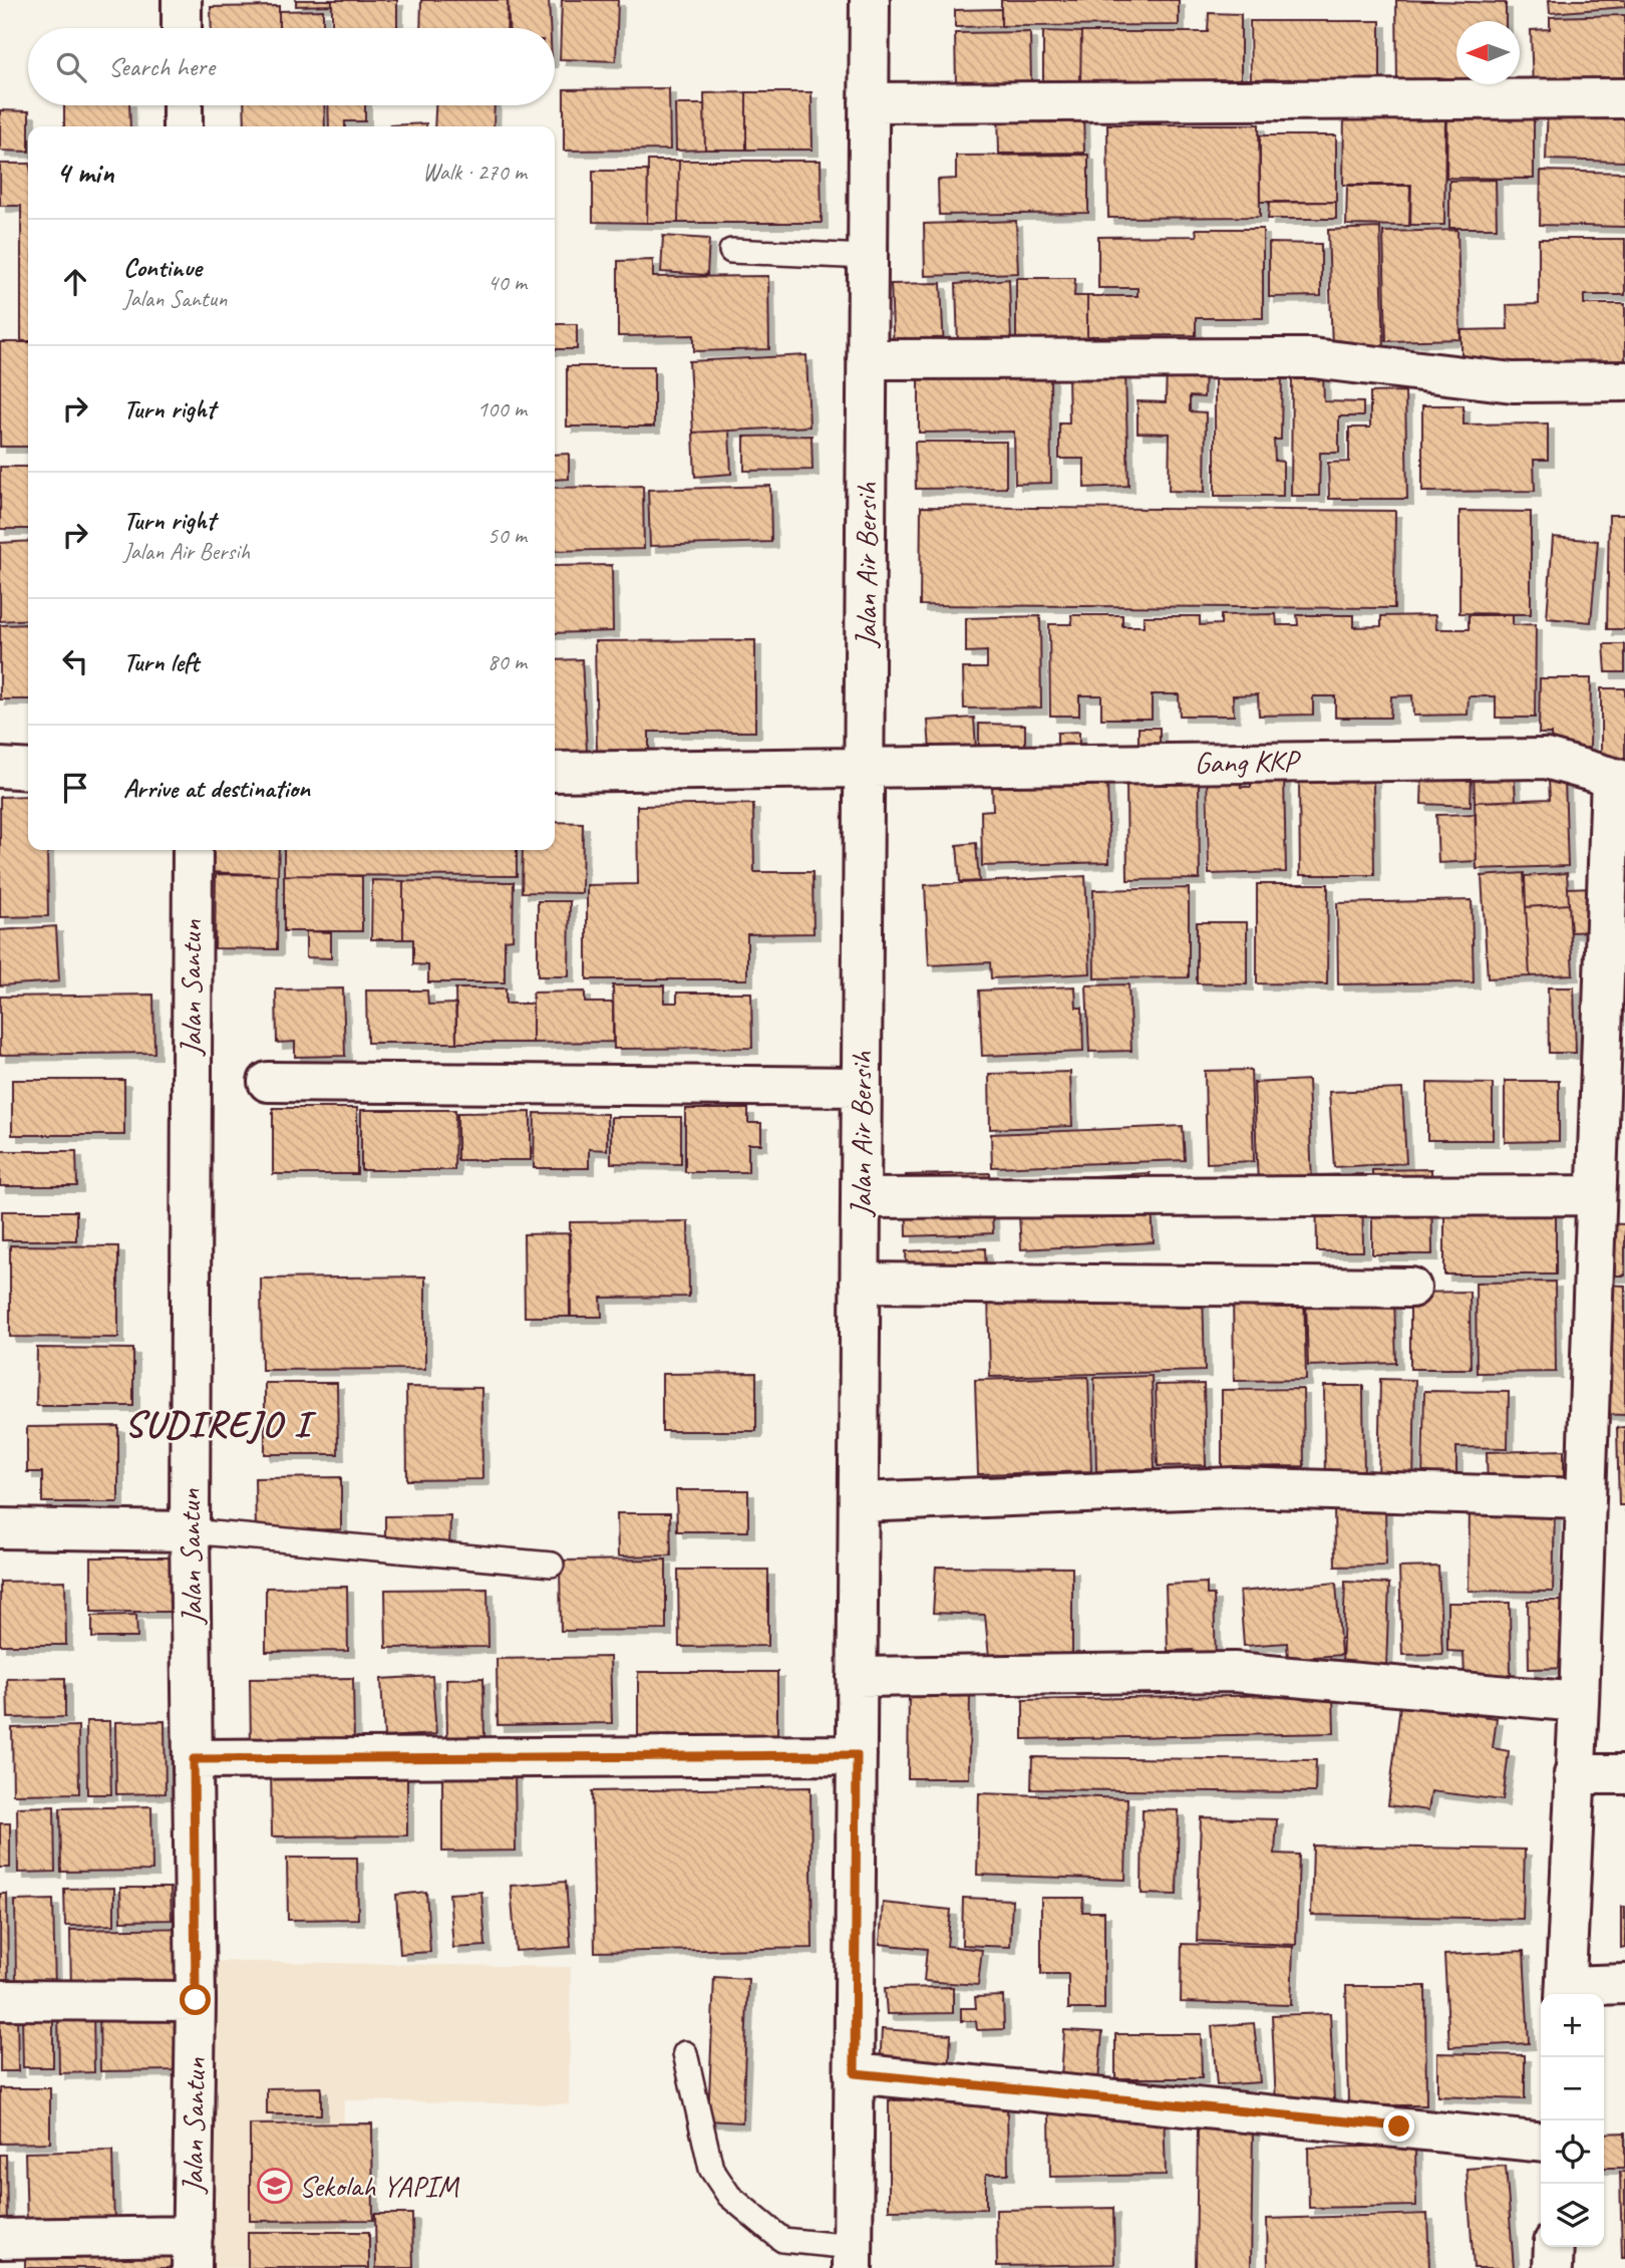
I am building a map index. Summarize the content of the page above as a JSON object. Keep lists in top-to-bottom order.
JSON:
{
  "streets": {
    "street": ["Jalan Air Bersih", "Gang KKP", "Jalan Santun"]
  },
  "crossings": [
    ["Jalan Air Bersih", "Gang KKP"]
  ],
  "districts": ["SUDIREJO I"],
  "places": {
    "school or university": ["Sekolah YAPIM"]
  },
  "north": "left",
  "page": {
    "search": "Search here",
    "heading": ["4 min", "Walk · 270 m"],
    "list": [
      ["Continue", "Jalan Santun", "40 m"],
      ["Turn right", "100 m"],
      ["Turn right", "Jalan Air Bersih", "50 m"],
      ["Turn left", "80 m"],
      "Arrive at destination"
    ],
    "map_buttons": ["+", "−"]
  }
}
